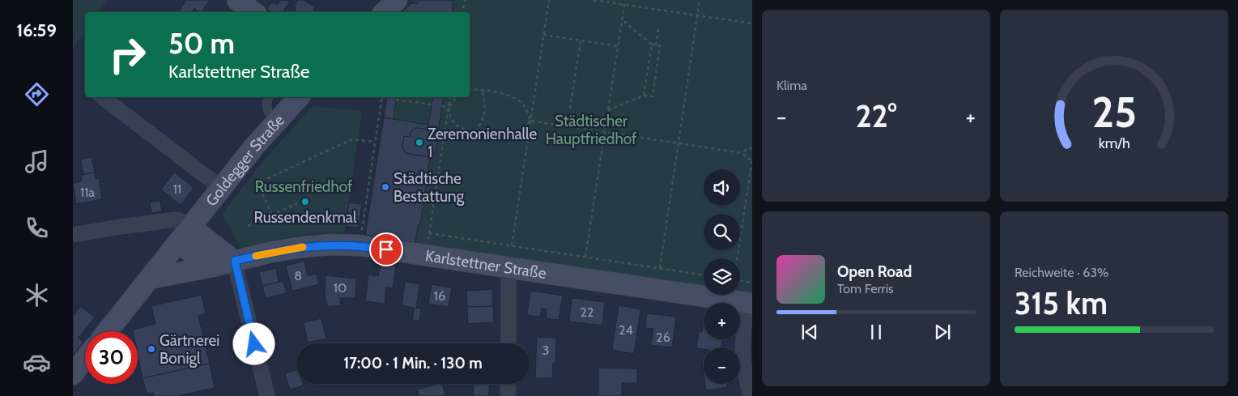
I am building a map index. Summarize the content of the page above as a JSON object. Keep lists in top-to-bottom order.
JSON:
{
  "streets": {
    "main road": ["Goldegger Straße", "Karlstettner Straße"]
  },
  "crossings": [
    ["Goldegger Straße", "Karlstettner Straße"]
  ],
  "parks": ["Städtischer Hauptfriedhof", "Russenfriedhof"],
  "places": [
    "Zeremonienhalle 1",
    "Städtische Bestattung",
    "Russendenkmal",
    "Gärtnerei Bonigl"
  ],
  "house_numbers": [
    "11",
    "11a",
    "8",
    "10",
    "16",
    "22",
    "24",
    "26",
    "3"
  ],
  "page": {
    "tabs": "16:59",
    "tile": [
      "Klima",
      ["Reichweite · 63%", "315 km"]
    ],
    "turn": ["50 m", "Karlstettner Straße"],
    "heat": ["−", "22°", "+"],
    "map_buttons": ["+", "−"],
    "song": ["Open Road", "Tom Ferris"],
    "limit": "30",
    "trip": "17:00 · 1 Min. · 130 m",
    "gauge": ["25", "km/h"]
  }
}
